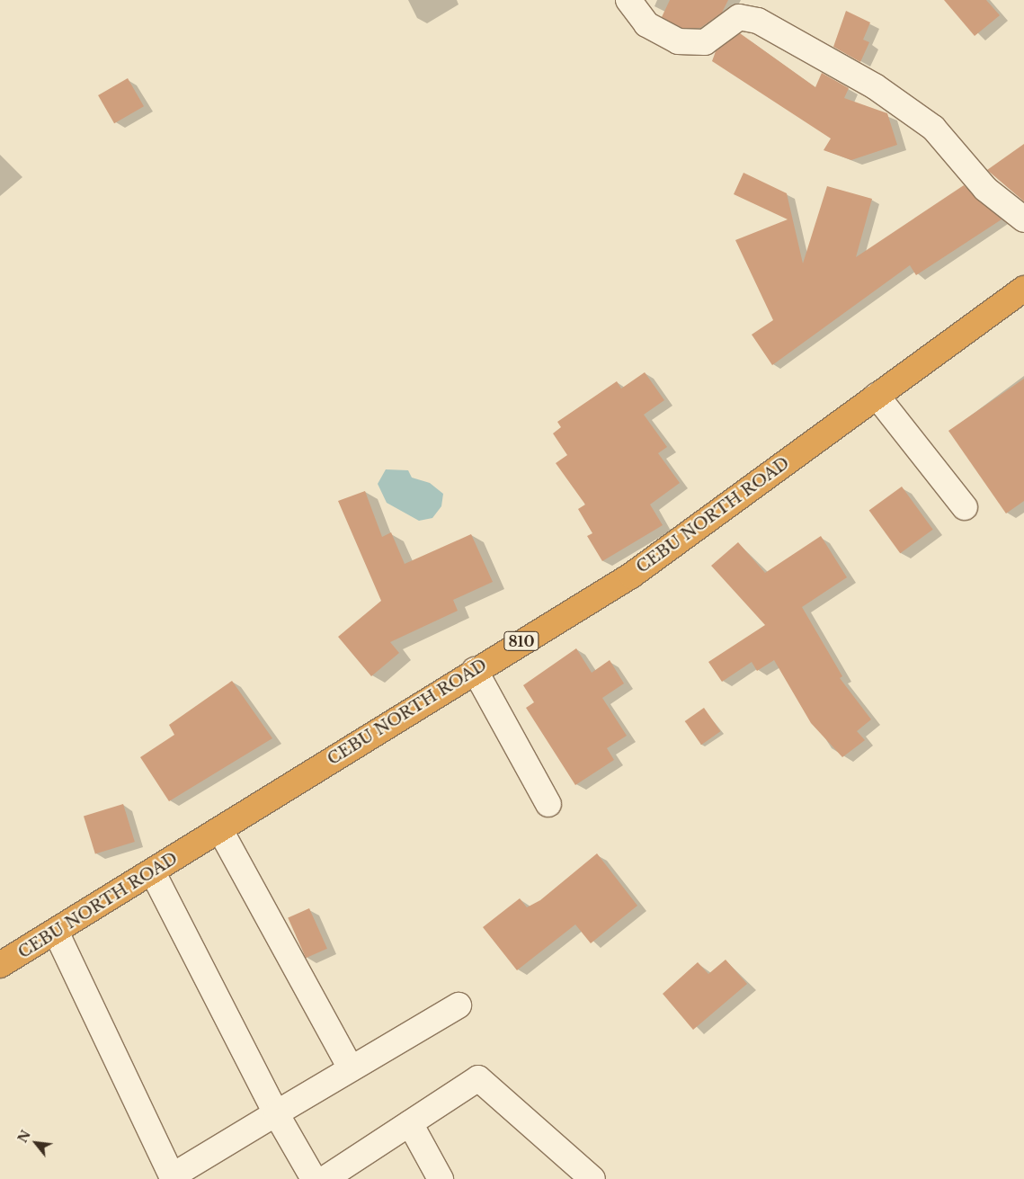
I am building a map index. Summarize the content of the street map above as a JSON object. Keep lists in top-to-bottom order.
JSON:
{
  "streets": {
    "highway": ["CEBU NORTH ROAD", "810"]
  },
  "north": "top left"
}
